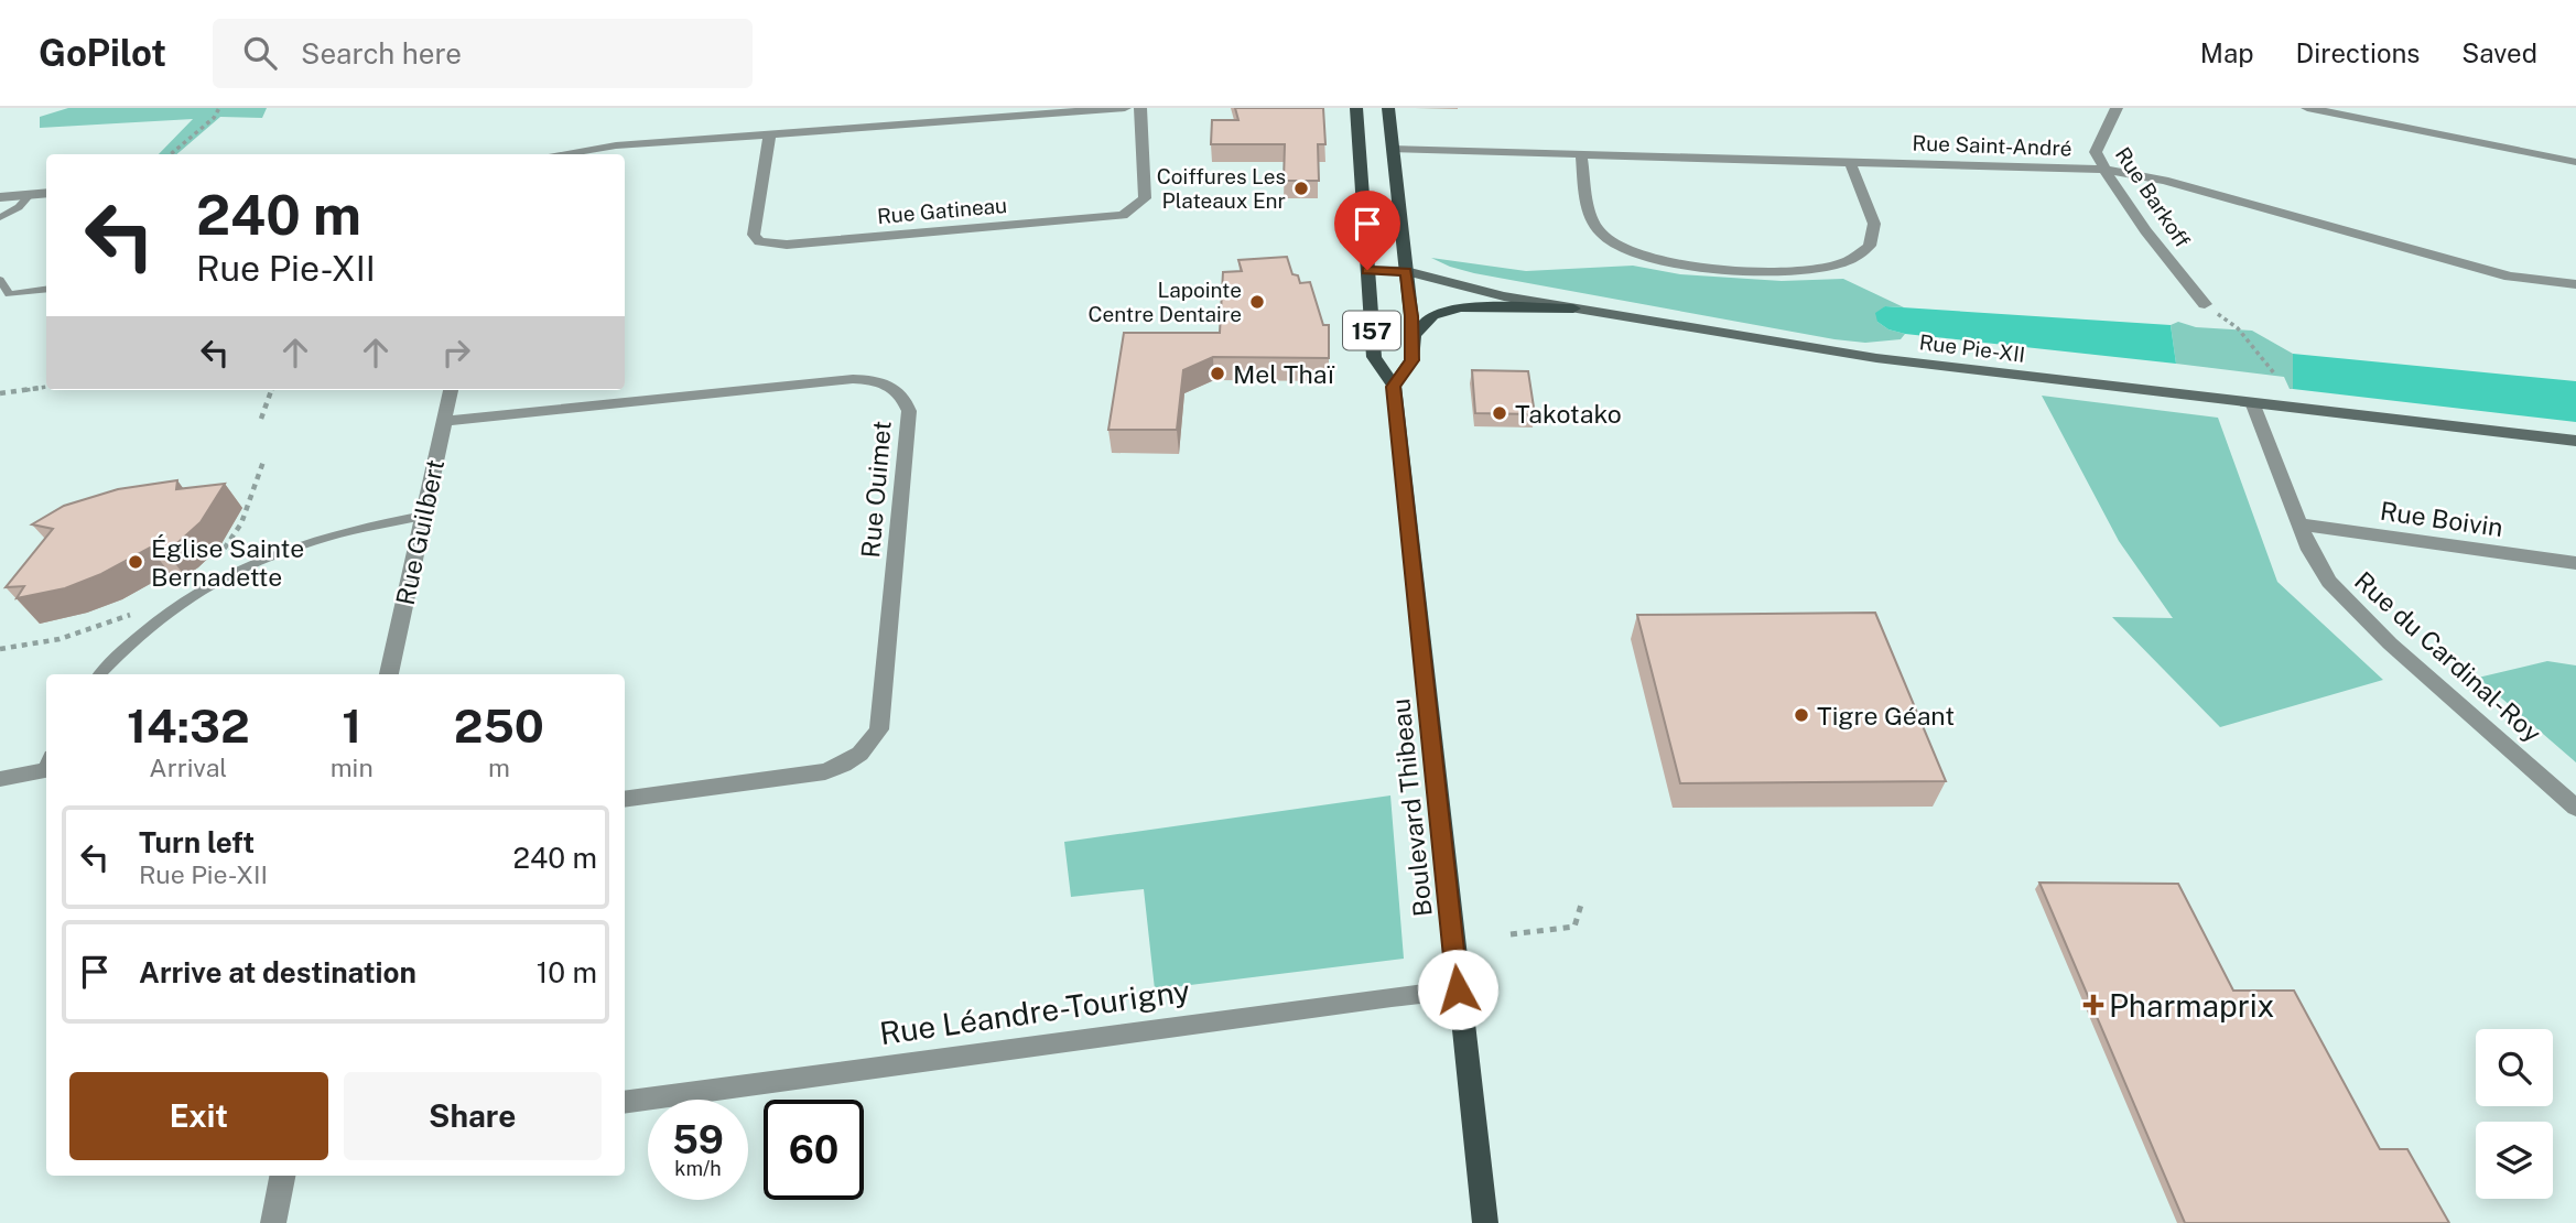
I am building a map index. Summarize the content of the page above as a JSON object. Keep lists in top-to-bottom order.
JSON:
{
  "streets": {
    "main road": ["157", "Boulevard Thibeau"],
    "street": [
      "Rue Saint-André",
      "Rue Barkoff",
      "Rue Gatineau",
      "Rue Pie-XII",
      "Rue Ouimet",
      "Rue Boivin",
      "Rue Guilbert",
      "Rue du Cardinal-Roy",
      "Rue Léandre-Tourigny"
    ]
  },
  "crossings": [
    ["Rue Saint-André", "Rue Barkoff"],
    ["Rue Saint-André", "157"],
    ["157", "Rue Pie-XII"],
    ["157", "Boulevard Thibeau"],
    ["Rue Pie-XII", "Rue du Cardinal-Roy"],
    ["Rue Pie-XII", "Boulevard Thibeau"],
    ["Rue Ouimet", "Rue Guilbert"],
    ["Rue Boivin", "Rue du Cardinal-Roy"],
    ["Boulevard Thibeau", "Rue Léandre-Tourigny"]
  ],
  "places": {
    "other": [
      "Coiffures Les Plateaux Enr",
      "Lapointe Centre Dentaire",
      "Mel Thaï",
      "Takotako",
      "Église Sainte Bernadette",
      "Tigre Géant"
    ],
    "health": ["Pharmaprix"]
  },
  "page": {
    "header": "GoPilot",
    "search": "Search here",
    "nav": ["Map", "Directions", "Saved"],
    "turn": ["240 m", "Rue Pie-XII"],
    "eta": [
      "14:32",
      "Arrival",
      "1",
      "min",
      "250",
      "m"
    ],
    "list": [
      {
        "name": "Turn left",
        "note": "Rue Pie-XII",
        "value": "240 m"
      },
      {
        "name": "Arrive at destination",
        "value": "10 m"
      }
    ],
    "buttons": ["Exit", "Share"],
    "speed": "59 km/h",
    "limit": "60"
  }
}
